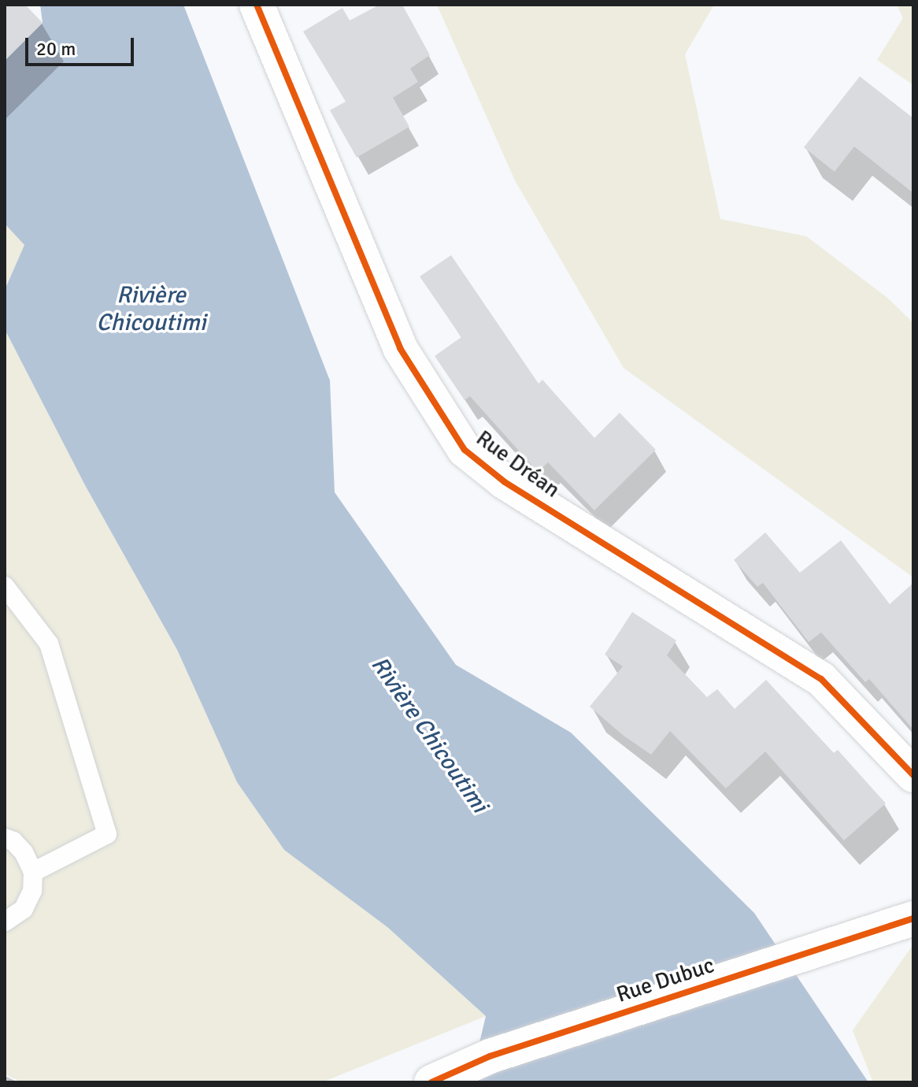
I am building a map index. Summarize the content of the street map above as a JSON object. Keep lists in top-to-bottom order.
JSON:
{
  "streets": {
    "street": ["Rue Dréan", "Rue Dubuc"]
  },
  "water": ["Rivière Chicoutimi"],
  "scale_bar": "20 m"
}
